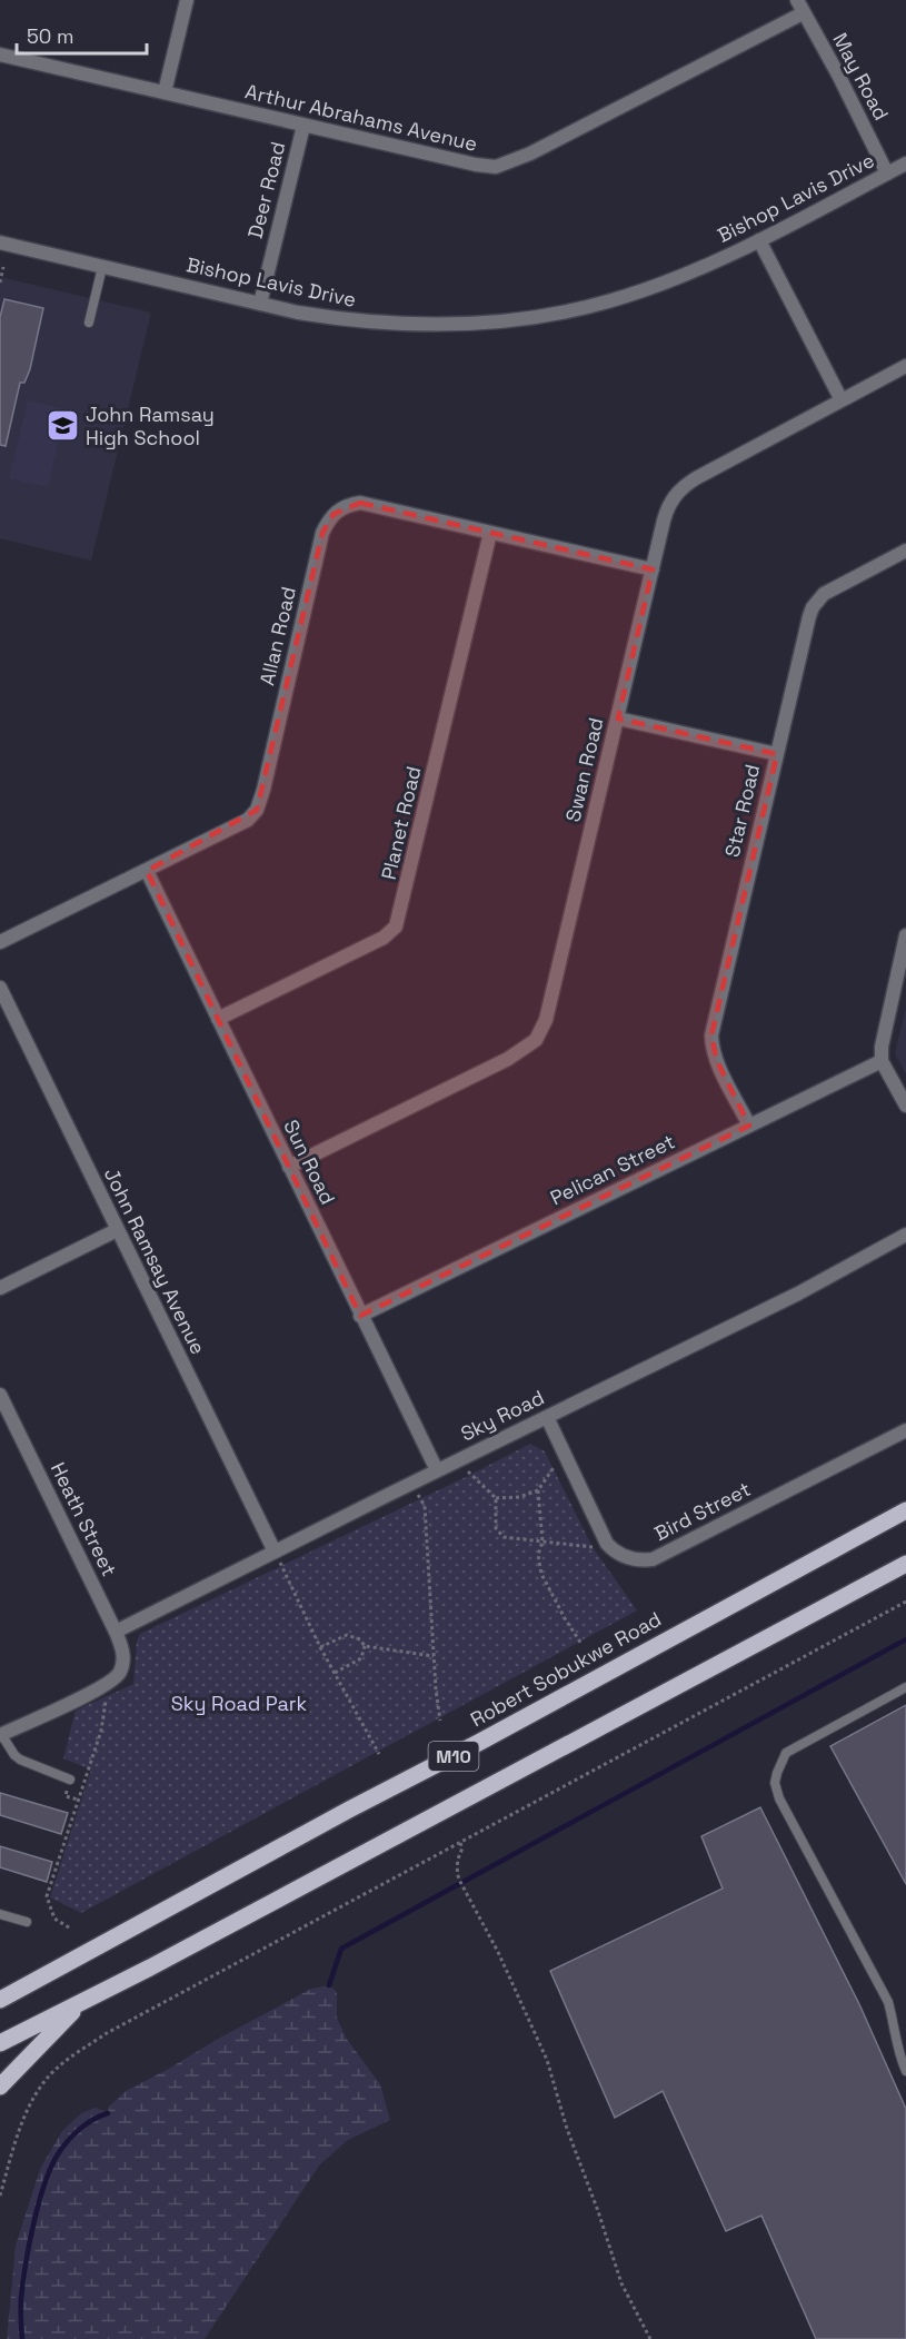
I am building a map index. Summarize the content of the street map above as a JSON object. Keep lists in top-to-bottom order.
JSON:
{
  "streets": {
    "main road": ["Robert Sobukwe Road", "M10"],
    "street": [
      "May Road",
      "Arthur Abrahams Avenue",
      "Deer Road",
      "Bishop Lavis Drive",
      "Allan Road",
      "Swan Road",
      "Star Road",
      "Planet Road",
      "Sun Road",
      "Pelican Street",
      "John Ramsay Avenue",
      "Sky Road",
      "Bird Street",
      "Heath Street"
    ]
  },
  "crossings": [
    ["May Road", "Arthur Abrahams Avenue"],
    ["May Road", "Bishop Lavis Drive"],
    ["Arthur Abrahams Avenue", "Deer Road"],
    ["Deer Road", "Bishop Lavis Drive"],
    ["Allan Road", "Swan Road"],
    ["Allan Road", "Planet Road"],
    ["Allan Road", "Sun Road"],
    ["Swan Road", "Sun Road"],
    ["Star Road", "Pelican Street"],
    ["Planet Road", "Sun Road"],
    ["Sun Road", "Pelican Street"],
    ["Sun Road", "Sky Road"],
    ["John Ramsay Avenue", "Sky Road"],
    ["Sky Road", "Heath Street"]
  ],
  "parks": ["Sky Road Park"],
  "places": {
    "school or university": ["John Ramsay High School"]
  },
  "scale_bar": "50 m"
}
